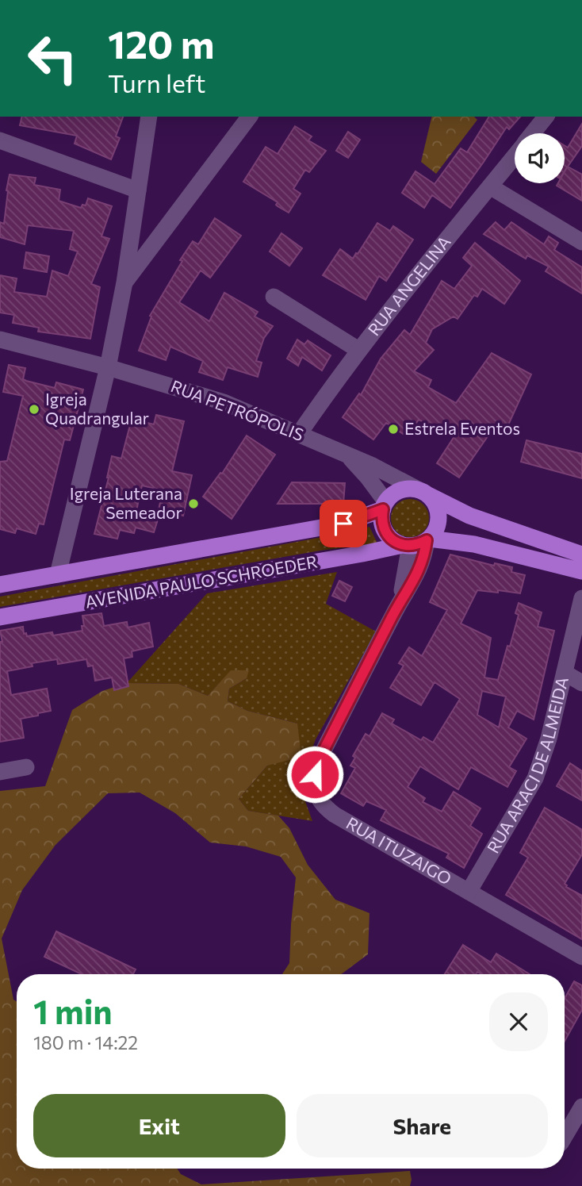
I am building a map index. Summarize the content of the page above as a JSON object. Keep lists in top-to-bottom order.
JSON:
{
  "streets": {
    "main road": ["RUA PETRÓPOLIS", "AVENIDA PAULO SCHROEDER"],
    "street": ["RUA ANGELINA", "RUA ARACI DE ALMEIDA", "RUA ITUZAIGO"]
  },
  "crossings": [
    ["RUA ANGELINA", "RUA PETRÓPOLIS"],
    ["RUA PETRÓPOLIS", "AVENIDA PAULO SCHROEDER"],
    ["RUA PETRÓPOLIS", "RUA ITUZAIGO"],
    ["AVENIDA PAULO SCHROEDER", "RUA ITUZAIGO"],
    ["RUA ARACI DE ALMEIDA", "RUA ITUZAIGO"]
  ],
  "places": ["Igreja Quadrangular", "Estrela Eventos", "Igreja Luterana Semeador"],
  "page": {
    "turn": ["120 m", "Turn left"],
    "heading": ["1 min", "180 m · 14:22"],
    "buttons": ["Exit", "Share"]
  }
}
